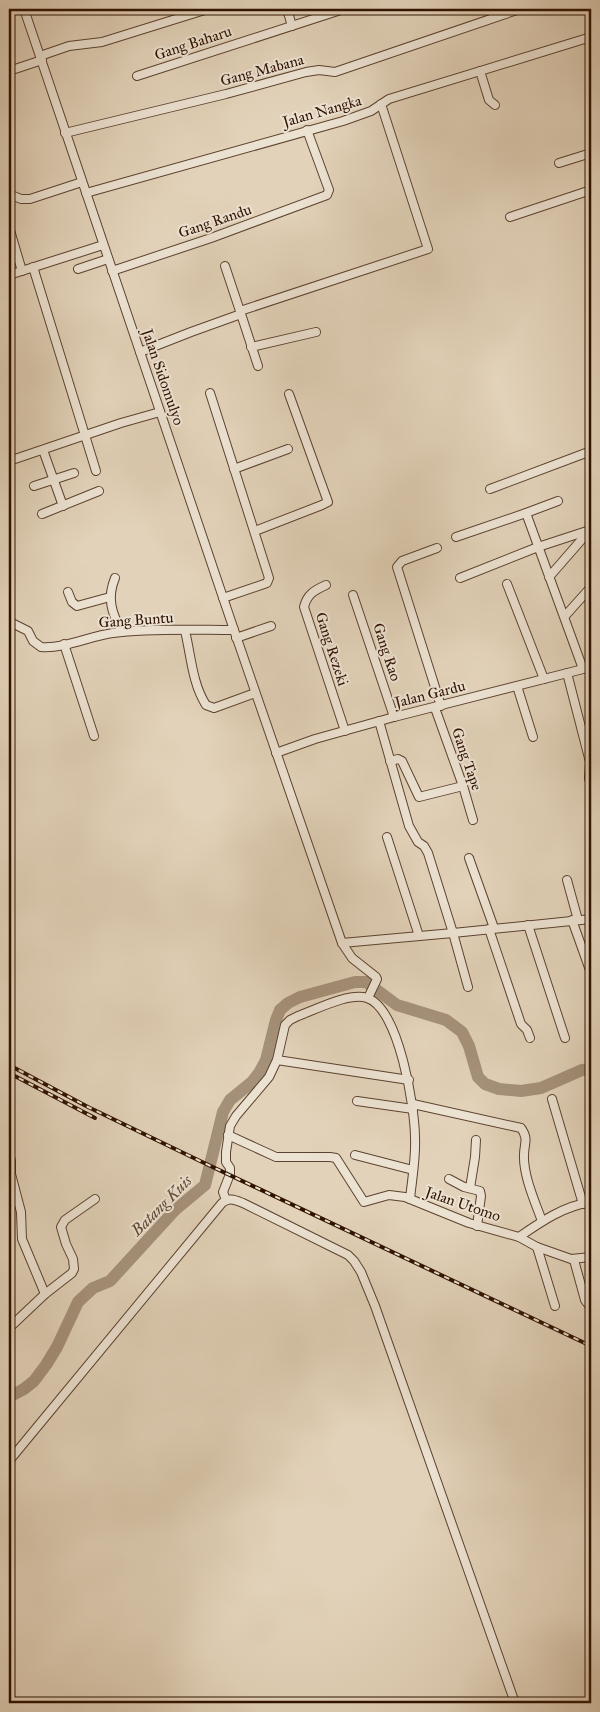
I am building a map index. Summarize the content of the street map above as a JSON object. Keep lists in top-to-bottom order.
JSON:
{
  "streets": {
    "street": [
      "Gang Baharu",
      "Gang Mabana",
      "Jalan Nangka",
      "Gang Randu",
      "Jalan Sidomulyo",
      "Gang Buntu",
      "Gang Rezeki",
      "Gang Rao",
      "Jalan Gardu",
      "Gang Tape",
      "Jalan Utomo"
    ]
  },
  "crossings": [
    ["Gang Mabana", "Jalan Sidomulyo"],
    ["Jalan Nangka", "Gang Randu"],
    ["Jalan Nangka", "Jalan Sidomulyo"],
    ["Gang Randu", "Jalan Sidomulyo"],
    ["Jalan Sidomulyo", "Gang Buntu"],
    ["Jalan Sidomulyo", "Jalan Gardu"],
    ["Gang Rezeki", "Jalan Gardu"],
    ["Gang Rao", "Jalan Gardu"],
    ["Jalan Gardu", "Gang Tape"]
  ],
  "water": ["Batang Kuis"]
}
